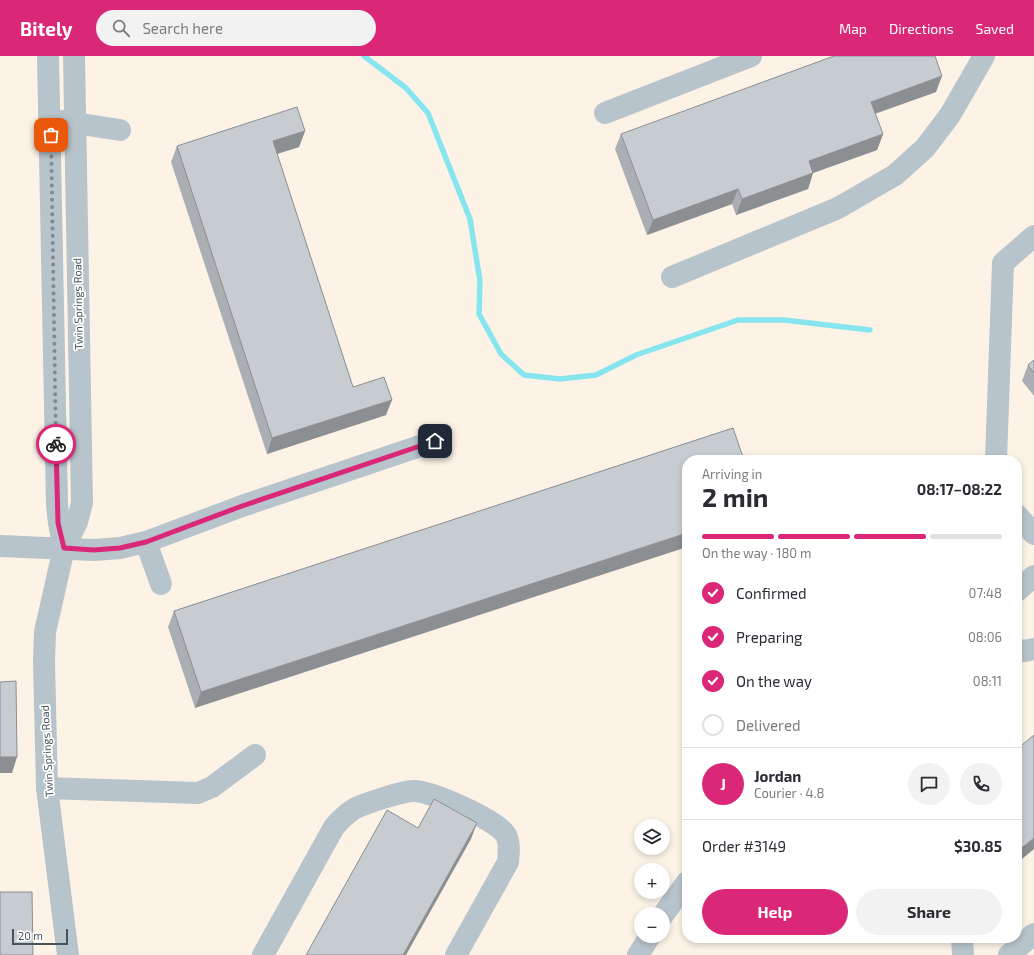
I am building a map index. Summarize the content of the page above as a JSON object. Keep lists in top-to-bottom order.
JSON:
{
  "streets": {
    "street": ["Twin Springs Road"]
  },
  "scale_bar": "20 m",
  "page": {
    "header": "Bitely",
    "search": "Search here",
    "nav": ["Map", "Directions", "Saved"],
    "heading": ["2 min", "Arriving in", "08:17–08:22"],
    "panel": [
      "Jordan",
      "Courier · 4.8",
      "Order #3149",
      "$30.85"
    ],
    "bar": "On the way · 180 m",
    "list": [
      ["Confirmed", "07:48"],
      ["Preparing", "08:06"],
      ["On the way", "08:11"],
      "Delivered"
    ],
    "round": "J",
    "map_buttons": ["+", "−"],
    "buttons": ["Help", "Share"],
    "scale": "20 m"
  }
}
